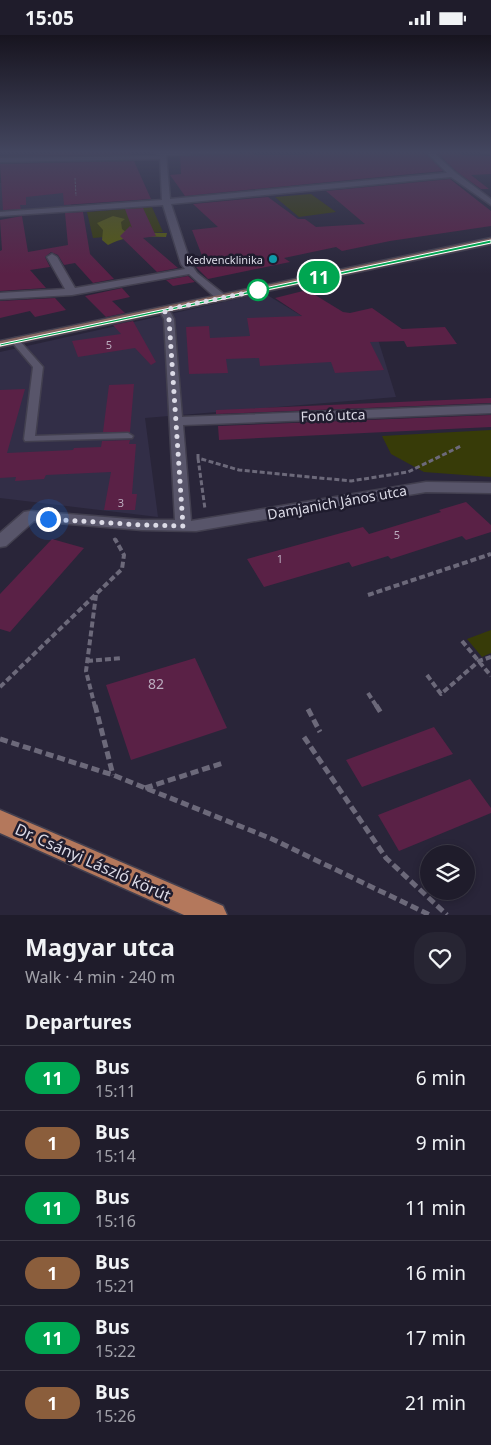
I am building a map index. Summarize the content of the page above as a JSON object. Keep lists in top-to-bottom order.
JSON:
{
  "streets": {
    "main road": ["Dr. Csányi László körút"],
    "street": ["Fonó utca", "Damjanich János utca"]
  },
  "places": ["Kedvencklinika"],
  "lines": ["bus line 11"],
  "house_numbers": [
    "5",
    "3",
    "5",
    "1",
    "82"
  ],
  "page": {
    "status": "15:05",
    "on_map": "11",
    "heading": [
      ["Magyar utca", "Walk · 4 min · 240 m"],
      "Departures"
    ],
    "list": [
      {
        "mark": "11",
        "name": "Bus",
        "note": "15:11",
        "value": "6 min"
      },
      {
        "mark": "1",
        "name": "Bus",
        "note": "15:14",
        "value": "9 min"
      },
      {
        "mark": "11",
        "name": "Bus",
        "note": "15:16",
        "value": "11 min"
      },
      {
        "mark": "1",
        "name": "Bus",
        "note": "15:21",
        "value": "16 min"
      },
      {
        "mark": "11",
        "name": "Bus",
        "note": "15:22",
        "value": "17 min"
      },
      {
        "mark": "1",
        "name": "Bus",
        "note": "15:26",
        "value": "21 min"
      }
    ]
  }
}
